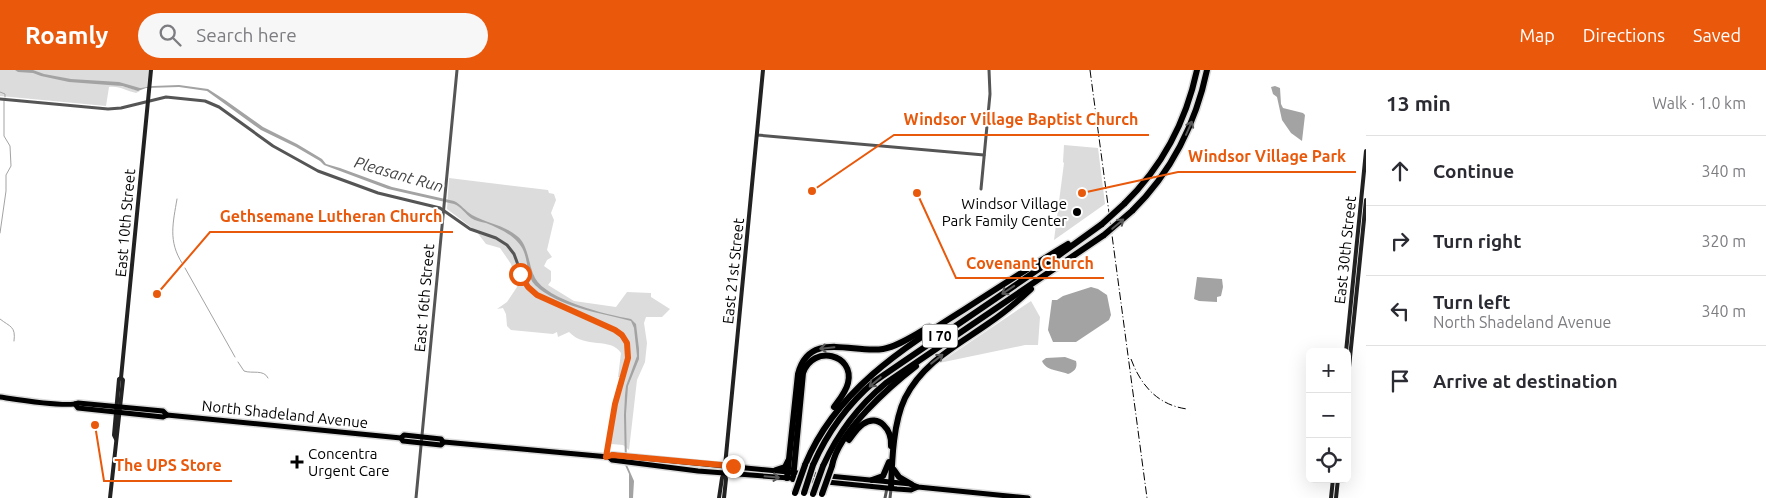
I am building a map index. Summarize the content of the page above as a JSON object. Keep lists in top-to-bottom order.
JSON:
{
  "streets": {
    "highway": ["I 70"],
    "main road": [
      "East 10th Street",
      "East 30th Street",
      "East 21st Street",
      "North Shadeland Avenue"
    ],
    "street": ["East 16th Street"]
  },
  "crossings": [
    ["East 10th Street", "North Shadeland Avenue"],
    ["East 21st Street", "North Shadeland Avenue"],
    ["East 16th Street", "North Shadeland Avenue"]
  ],
  "water": ["Pleasant Run"],
  "places": {
    "other": [
      "Windsor Village Baptist Church",
      "Covenant Church",
      "Windsor Village Park",
      "Windsor Village Park Family Center",
      "Gethsemane Lutheran Church",
      "The UPS Store"
    ],
    "health": ["Concentra Urgent Care"]
  },
  "page": {
    "header": "Roamly",
    "search": "Search here",
    "nav": ["Map", "Directions", "Saved"],
    "heading": ["13 min", "Walk · 1.0 km"],
    "list": [
      ["Continue", "340 m"],
      ["Turn right", "320 m"],
      ["Turn left", "North Shadeland Avenue", "340 m"],
      "Arrive at destination"
    ],
    "map_buttons": ["+", "−"]
  }
}
